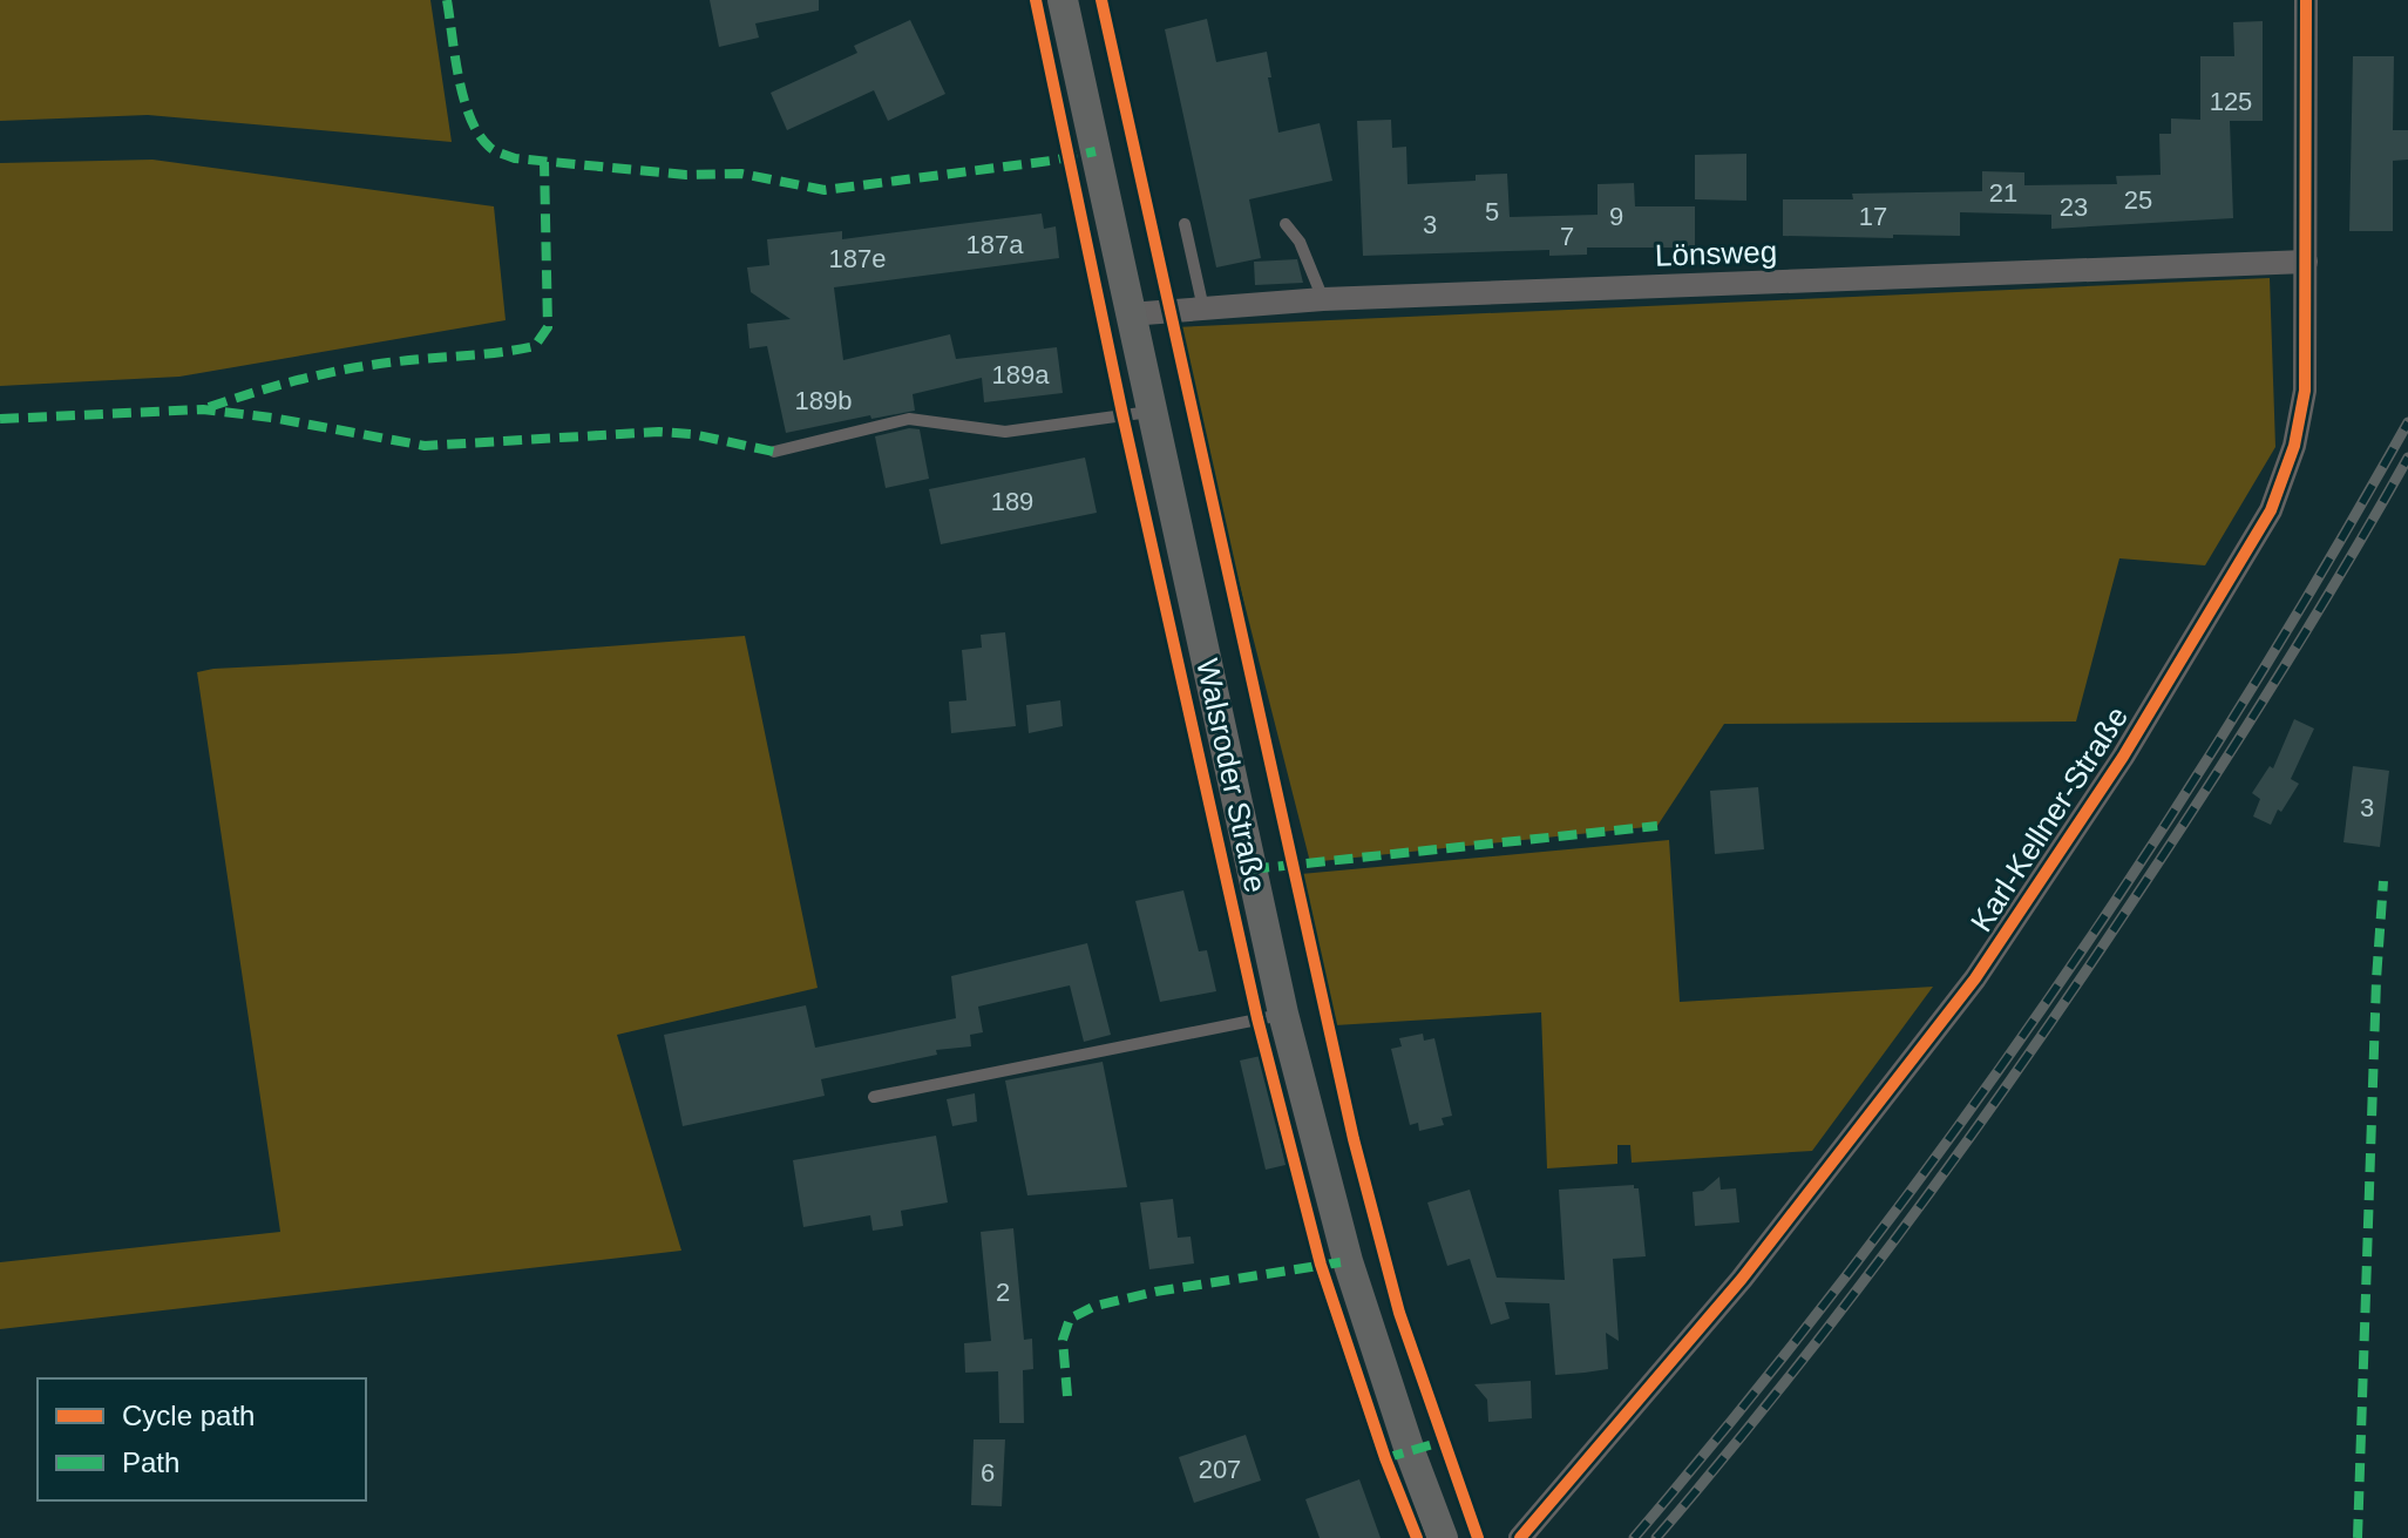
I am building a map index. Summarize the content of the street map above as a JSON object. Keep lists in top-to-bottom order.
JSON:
{
  "streets": {
    "street": ["Lönsweg", "Walsroder Straße", "Karl-Kellner-Straße"]
  },
  "crossings": [
    ["Lönsweg", "Walsroder Straße"],
    ["Lönsweg", "Karl-Kellner-Straße"]
  ],
  "house_numbers": [
    "125",
    "21",
    "25",
    "23",
    "5",
    "9",
    "17",
    "3",
    "7",
    "187a",
    "187e",
    "189a",
    "189b",
    "189",
    "3",
    "2",
    "207",
    "6"
  ],
  "legend": ["Cycle path", "Path"]
}
